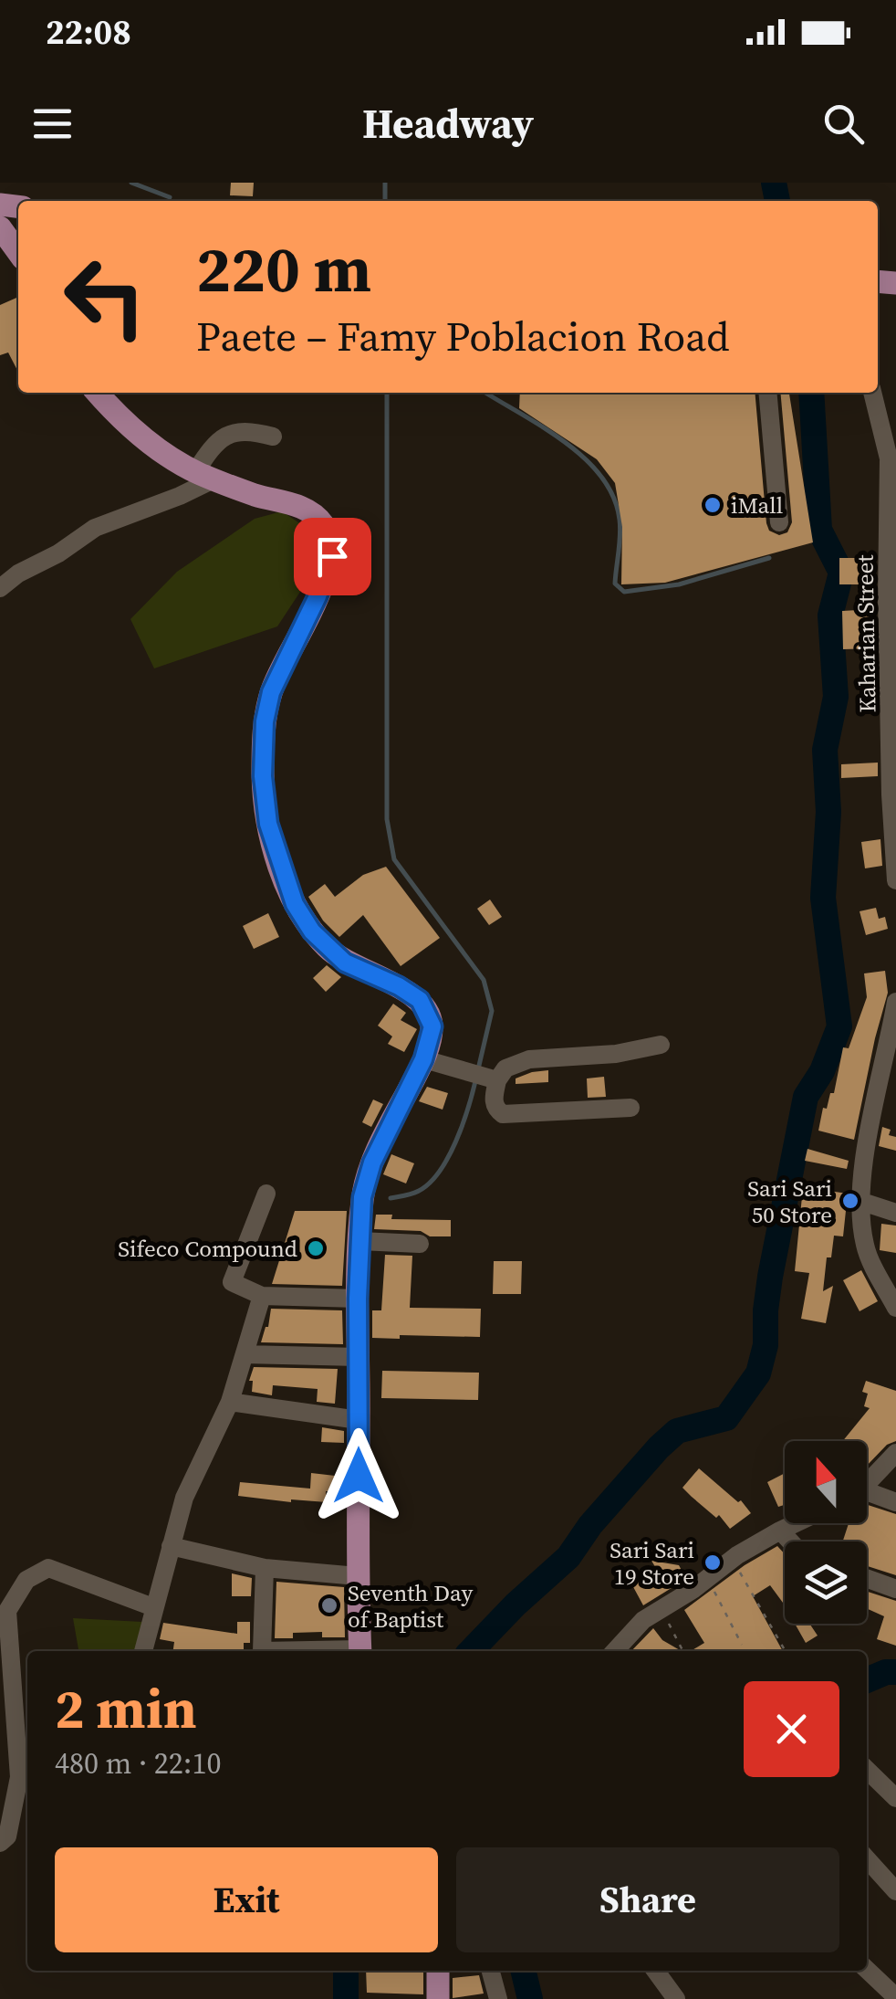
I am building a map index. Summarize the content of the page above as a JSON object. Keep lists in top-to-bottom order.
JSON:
{
  "streets": {
    "street": ["Kaharian Street"]
  },
  "places": [
    "iMall",
    "Sari Sari 50 Store",
    "Sifeco Compound",
    "Sari Sari 19 Store",
    "Seventh Day of Baptist"
  ],
  "north": "top",
  "page": {
    "status": "22:08",
    "header": "Headway",
    "turn": ["220 m", "Paete – Famy Poblacion Road"],
    "heading": ["2 min", "480 m · 22:10"],
    "buttons": ["Exit", "Share"]
  }
}
